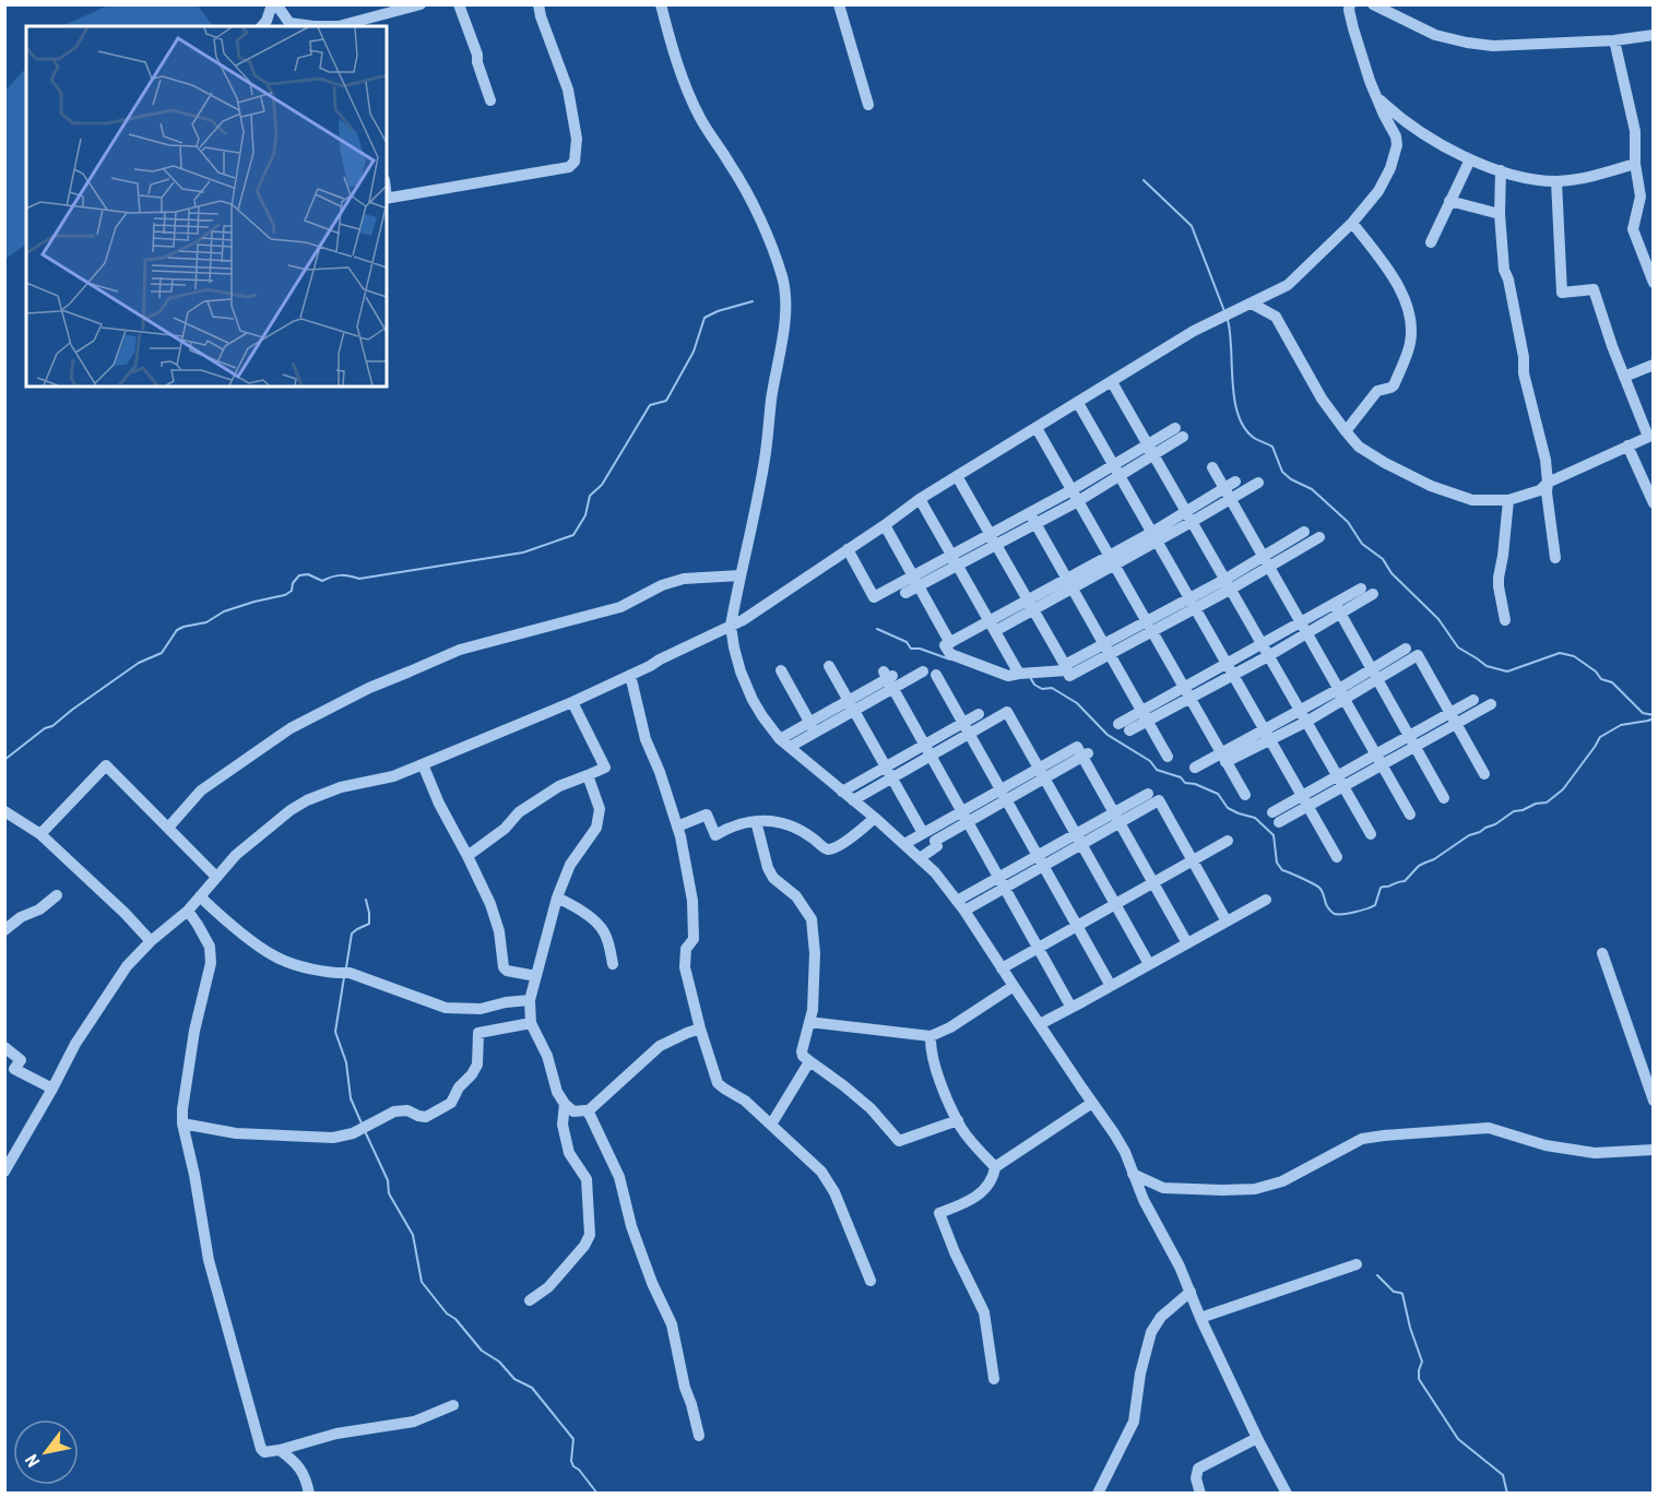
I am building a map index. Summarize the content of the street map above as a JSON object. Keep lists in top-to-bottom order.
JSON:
{
  "north": "bottom left"
}
